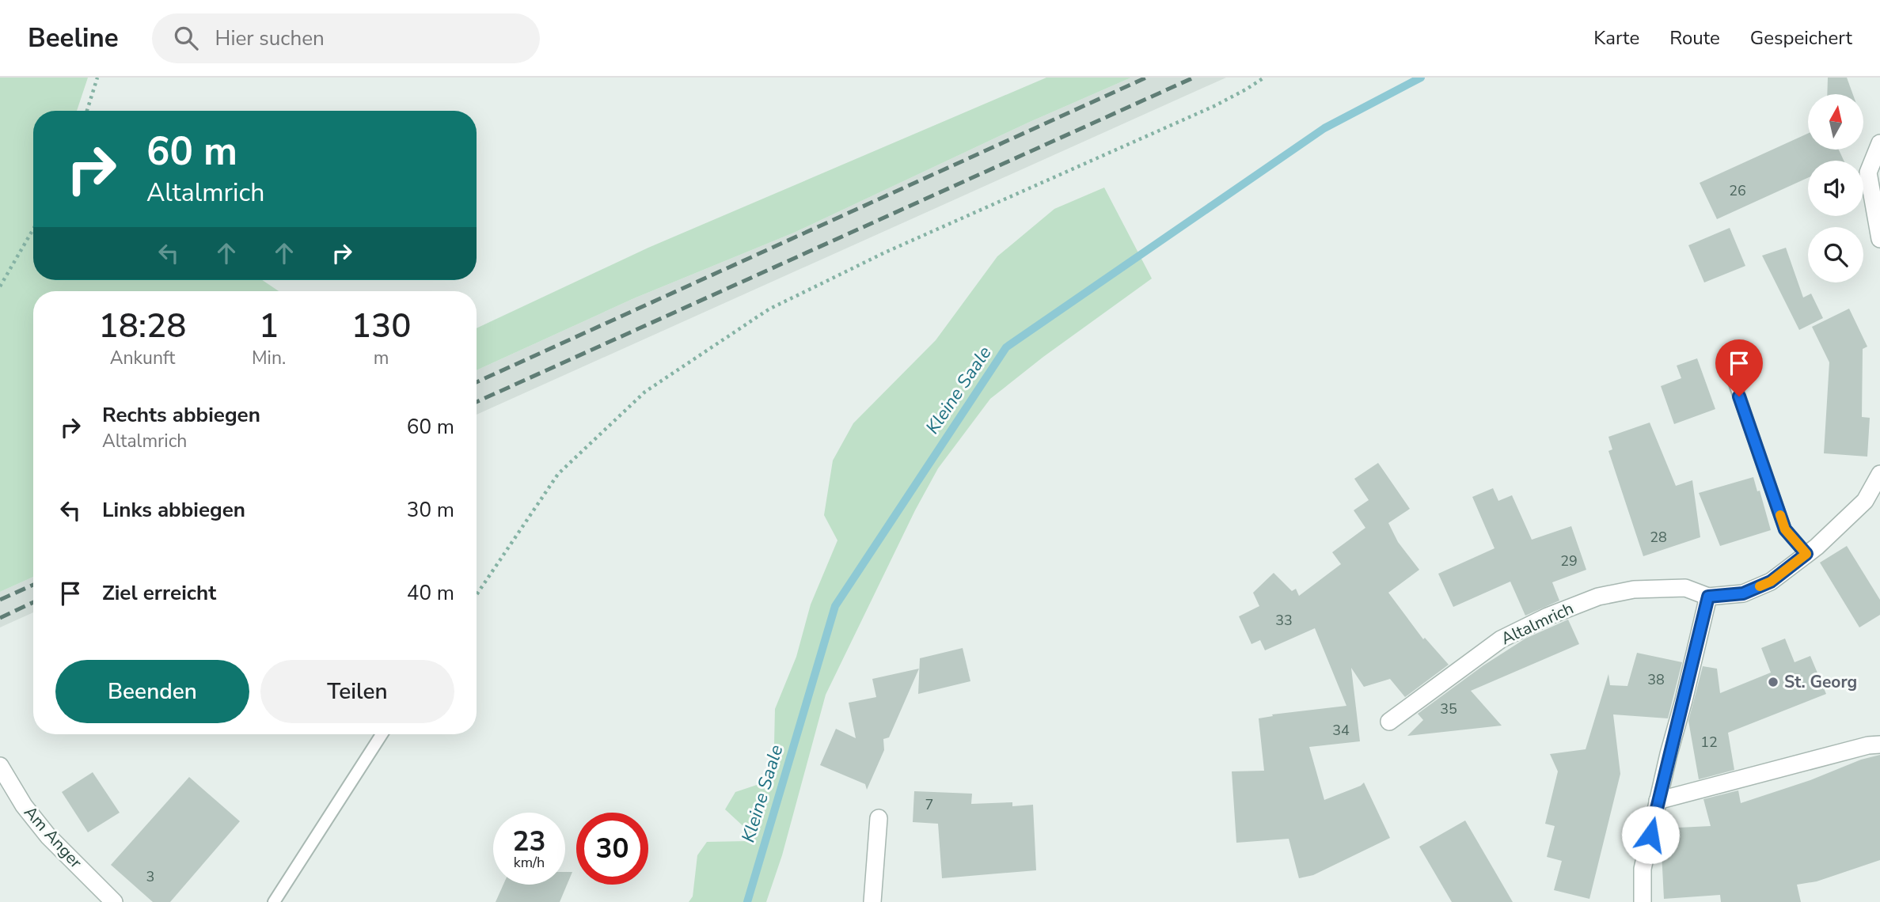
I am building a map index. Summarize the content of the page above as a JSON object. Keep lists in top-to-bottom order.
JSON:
{
  "streets": {
    "street": ["Altalmrich", "Am Anger"]
  },
  "water": ["Kleine Saale"],
  "places": ["St. Georg"],
  "house_numbers": [
    "26",
    "28",
    "29",
    "33",
    "38",
    "35",
    "34",
    "12",
    "7",
    "3"
  ],
  "north": "top",
  "page": {
    "header": "Beeline",
    "search": "Hier suchen",
    "nav": ["Karte", "Route", "Gespeichert"],
    "turn": ["60 m", "Altalmrich"],
    "eta": [
      "18:28",
      "Ankunft",
      "1",
      "Min.",
      "130",
      "m"
    ],
    "list": [
      {
        "name": "Rechts abbiegen",
        "note": "Altalmrich",
        "value": "60 m"
      },
      {
        "name": "Links abbiegen",
        "value": "30 m"
      },
      {
        "name": "Ziel erreicht",
        "value": "40 m"
      }
    ],
    "buttons": ["Beenden", "Teilen"],
    "speed": "23 km/h",
    "limit": "30"
  }
}
